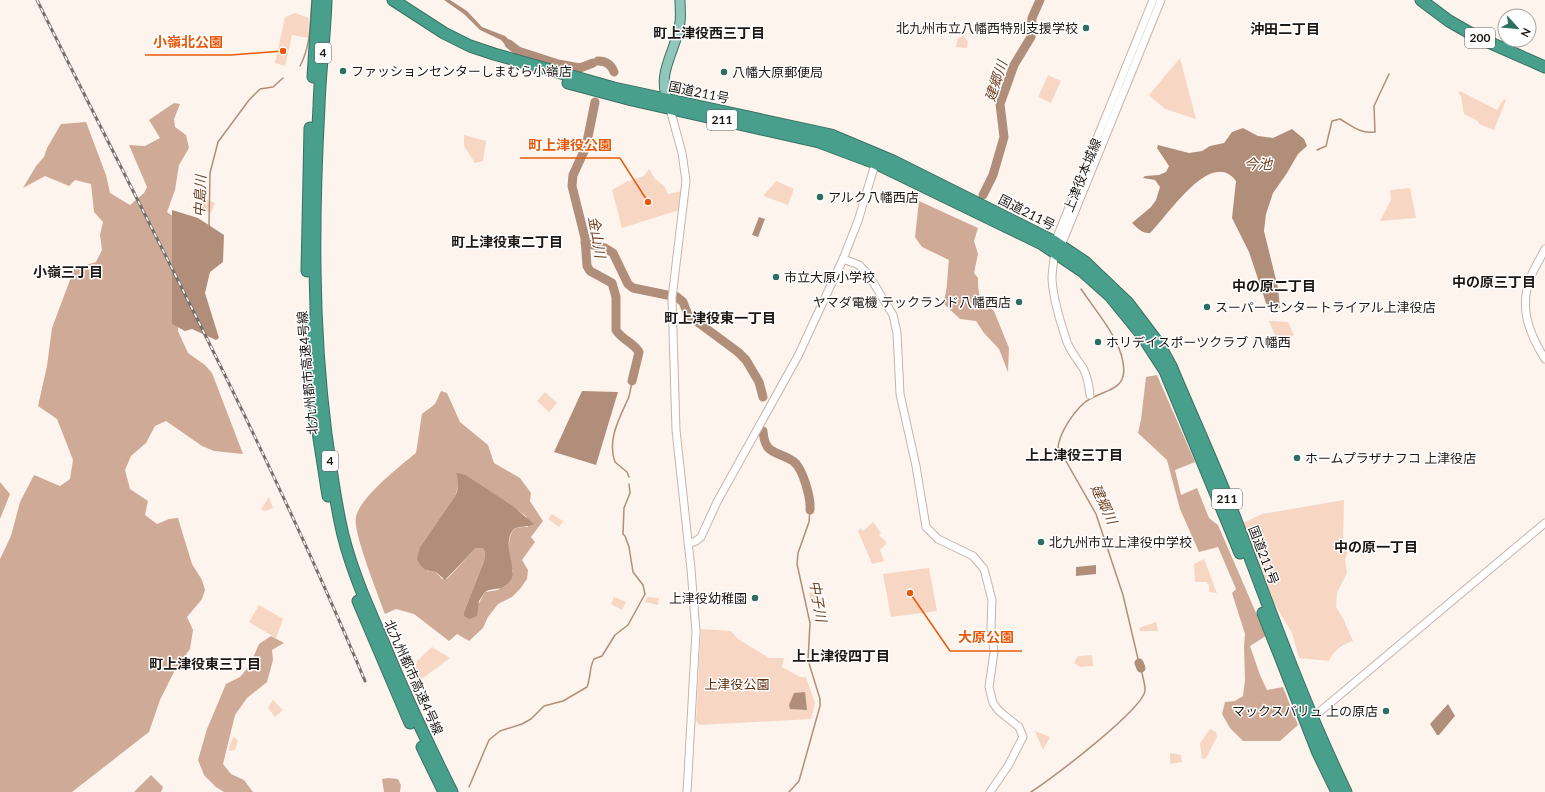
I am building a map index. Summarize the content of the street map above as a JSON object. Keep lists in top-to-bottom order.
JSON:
{
  "streets": {
    "highway": [
      "200",
      "4",
      "国道211号",
      "211",
      "北九州都市高速4号線"
    ],
    "street": ["上津役本城線"]
  },
  "crossings": [
    ["国道211号", "上津役本城線"]
  ],
  "districts": [
    "沖田二丁目",
    "町上津役西三丁目",
    "町上津役東二丁目",
    "小嶺三丁目",
    "中の原三丁目",
    "中の原二丁目",
    "町上津役東一丁目",
    "上上津役三丁目",
    "中の原一丁目",
    "上上津役四丁目",
    "町上津役東三丁目"
  ],
  "water": [
    "建郷川",
    "今池",
    "中島川",
    "金山川",
    "中子川"
  ],
  "parks": ["上津役公園"],
  "places": [
    "北九州市立八幡西特別支援学校",
    "小嶺北公園",
    "ファッションセンターしまむら小嶺店",
    "八幡大原郵便局",
    "アルク八幡西店",
    "町上津役公園",
    "市立大原小学校",
    "ヤマダ電機 テックランド八幡西店",
    "スーパーセンタートライアル上津役店",
    "ホリデイスポーツクラブ 八幡西",
    "ホームプラザナフコ 上津役店",
    "北九州市立上津役中学校",
    "大原公園",
    "上津役幼稚園",
    "マックスバリュ 上の原店"
  ],
  "north": "bottom right"
}
